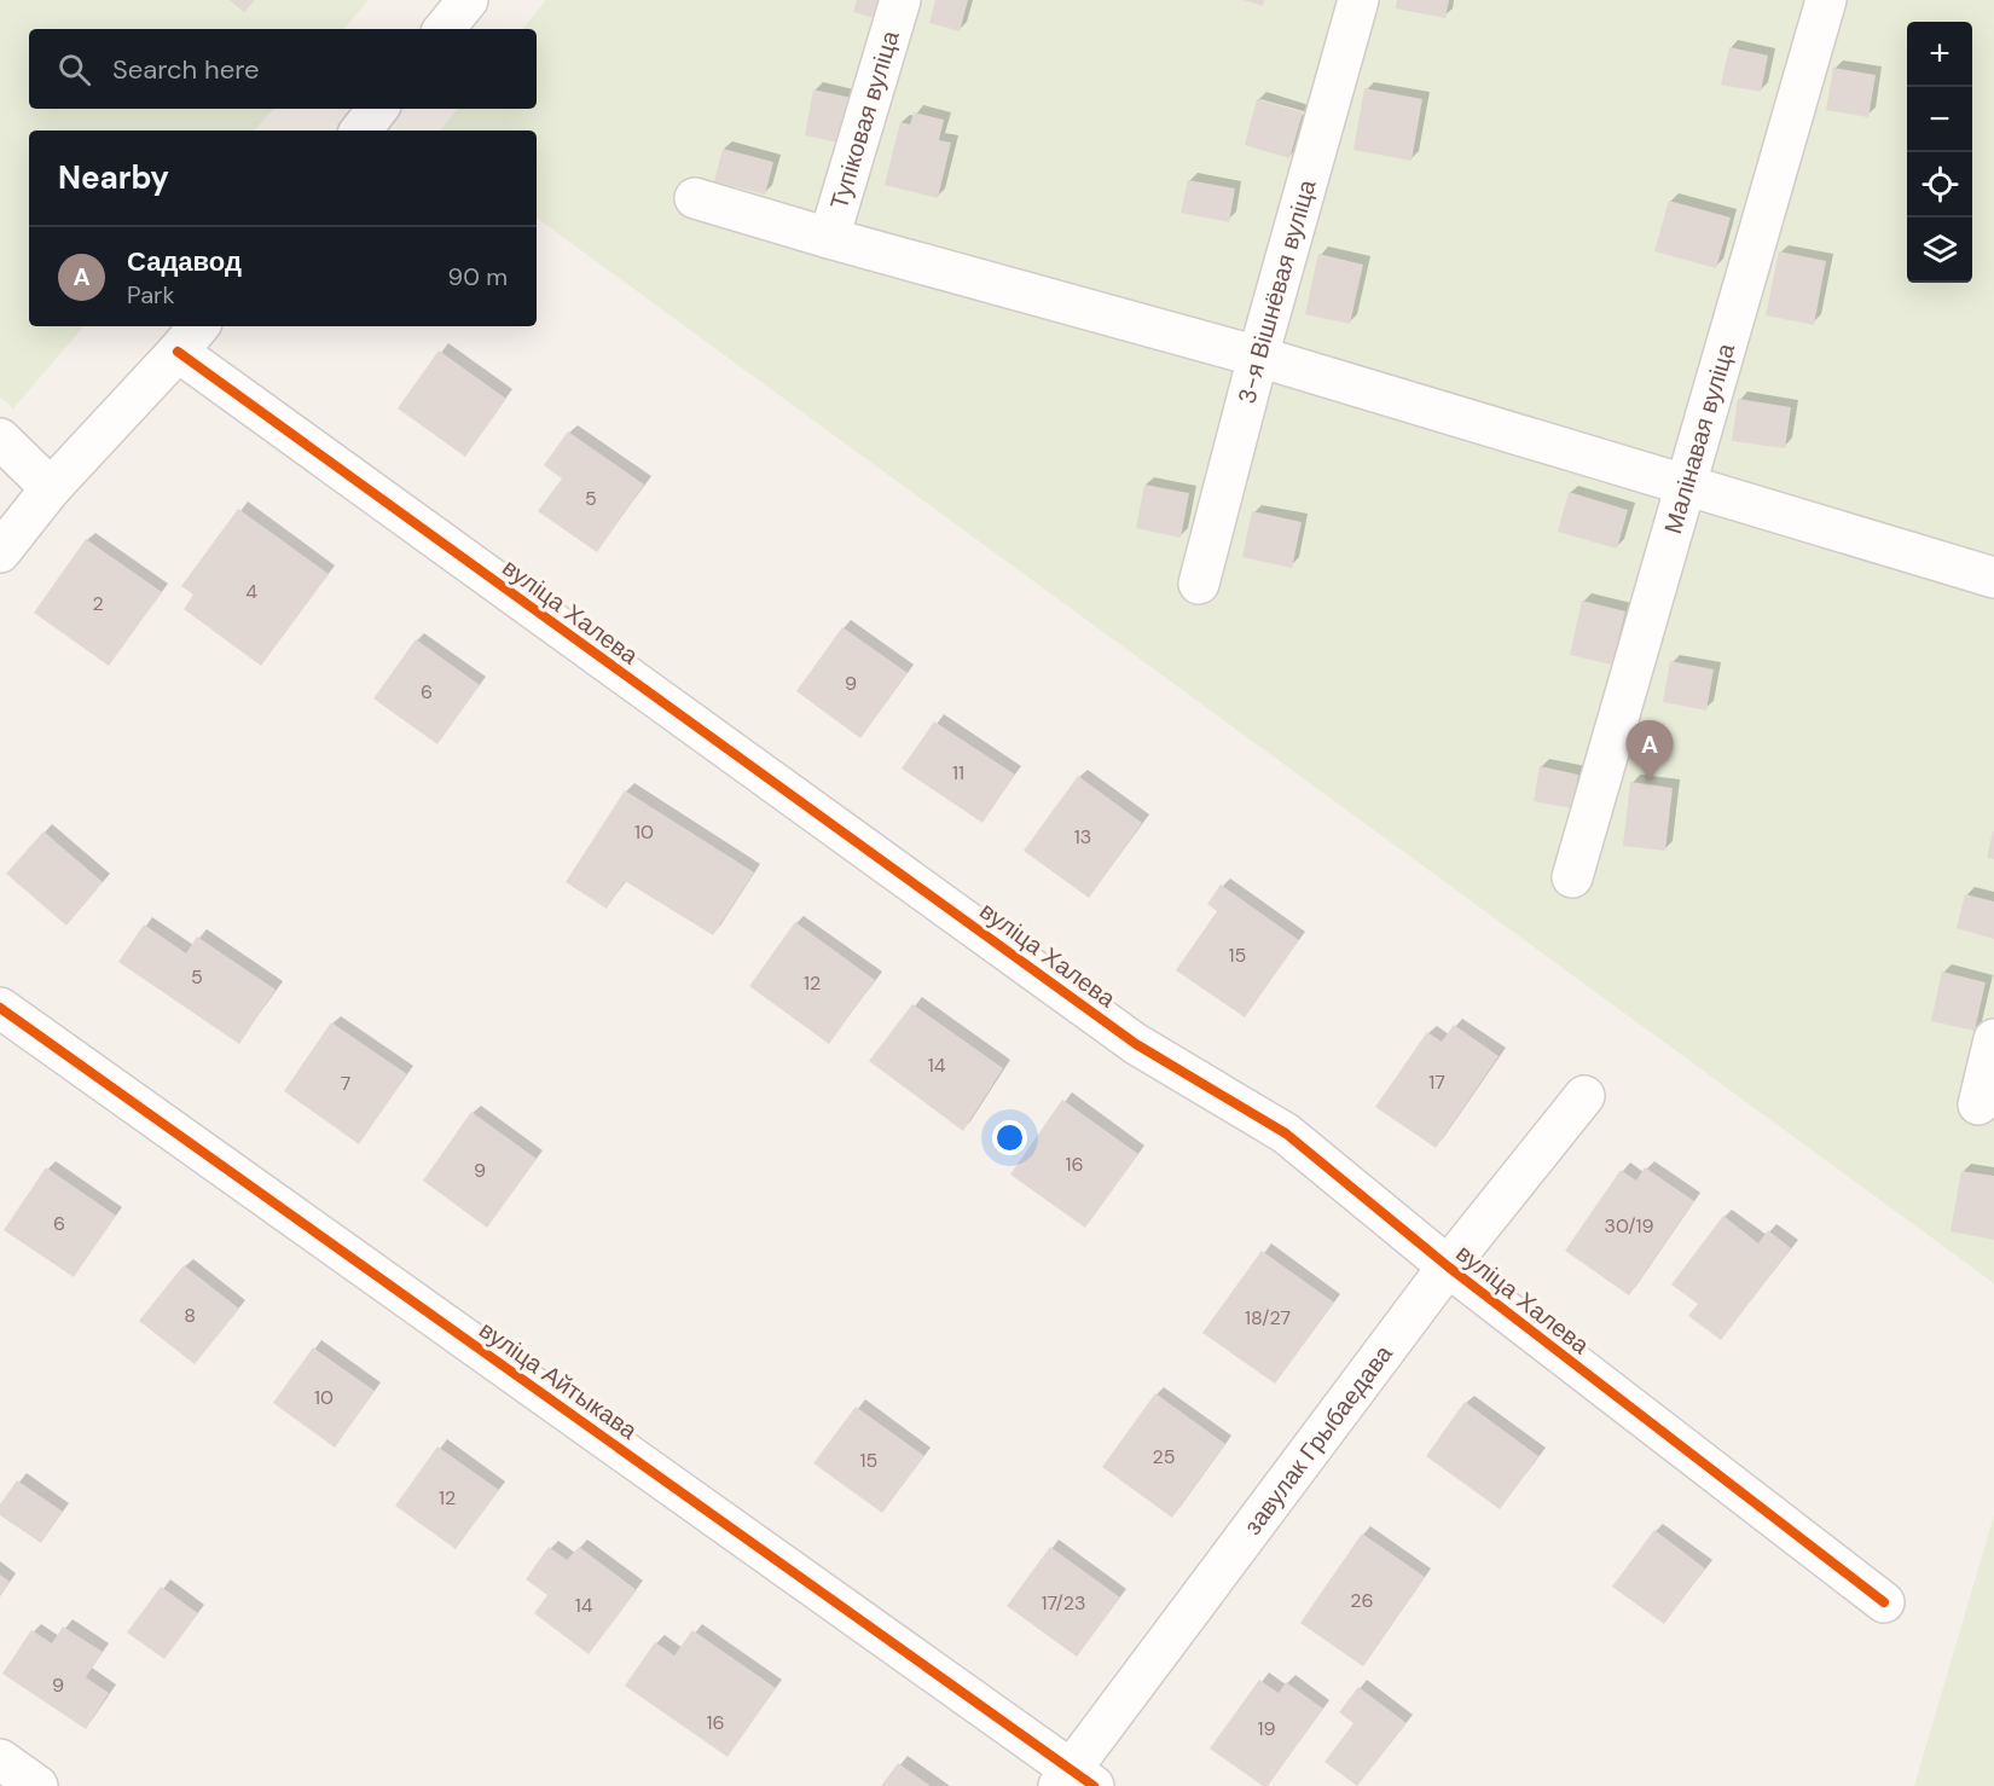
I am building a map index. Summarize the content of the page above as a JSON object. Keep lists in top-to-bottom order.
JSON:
{
  "streets": {
    "street": [
      "Тупіковая вуліца",
      "3-я Вішнёвая вуліца",
      "Малінавая вуліца",
      "вуліца Халева",
      "вуліца Айтыкава",
      "завулак Грыбаедава"
    ]
  },
  "crossings": [
    ["вуліца Халева", "завулак Грыбаедава"],
    ["вуліца Айтыкава", "завулак Грыбаедава"]
  ],
  "house_numbers": [
    "5",
    "4",
    "2",
    "9",
    "6",
    "11",
    "10",
    "13",
    "15",
    "5",
    "12",
    "14",
    "17",
    "7",
    "16",
    "9",
    "6",
    "30/19",
    "8",
    "18/27",
    "10",
    "25",
    "15",
    "12",
    "26",
    "17/23",
    "14",
    "9",
    "16",
    "19"
  ],
  "page": {
    "map_buttons": ["+", "−"],
    "search": "Search here",
    "heading": "Nearby",
    "list": [
      {
        "mark": "A",
        "name": "Садавод",
        "note": "Park",
        "value": "90 m"
      }
    ],
    "pins": "A"
  }
}
